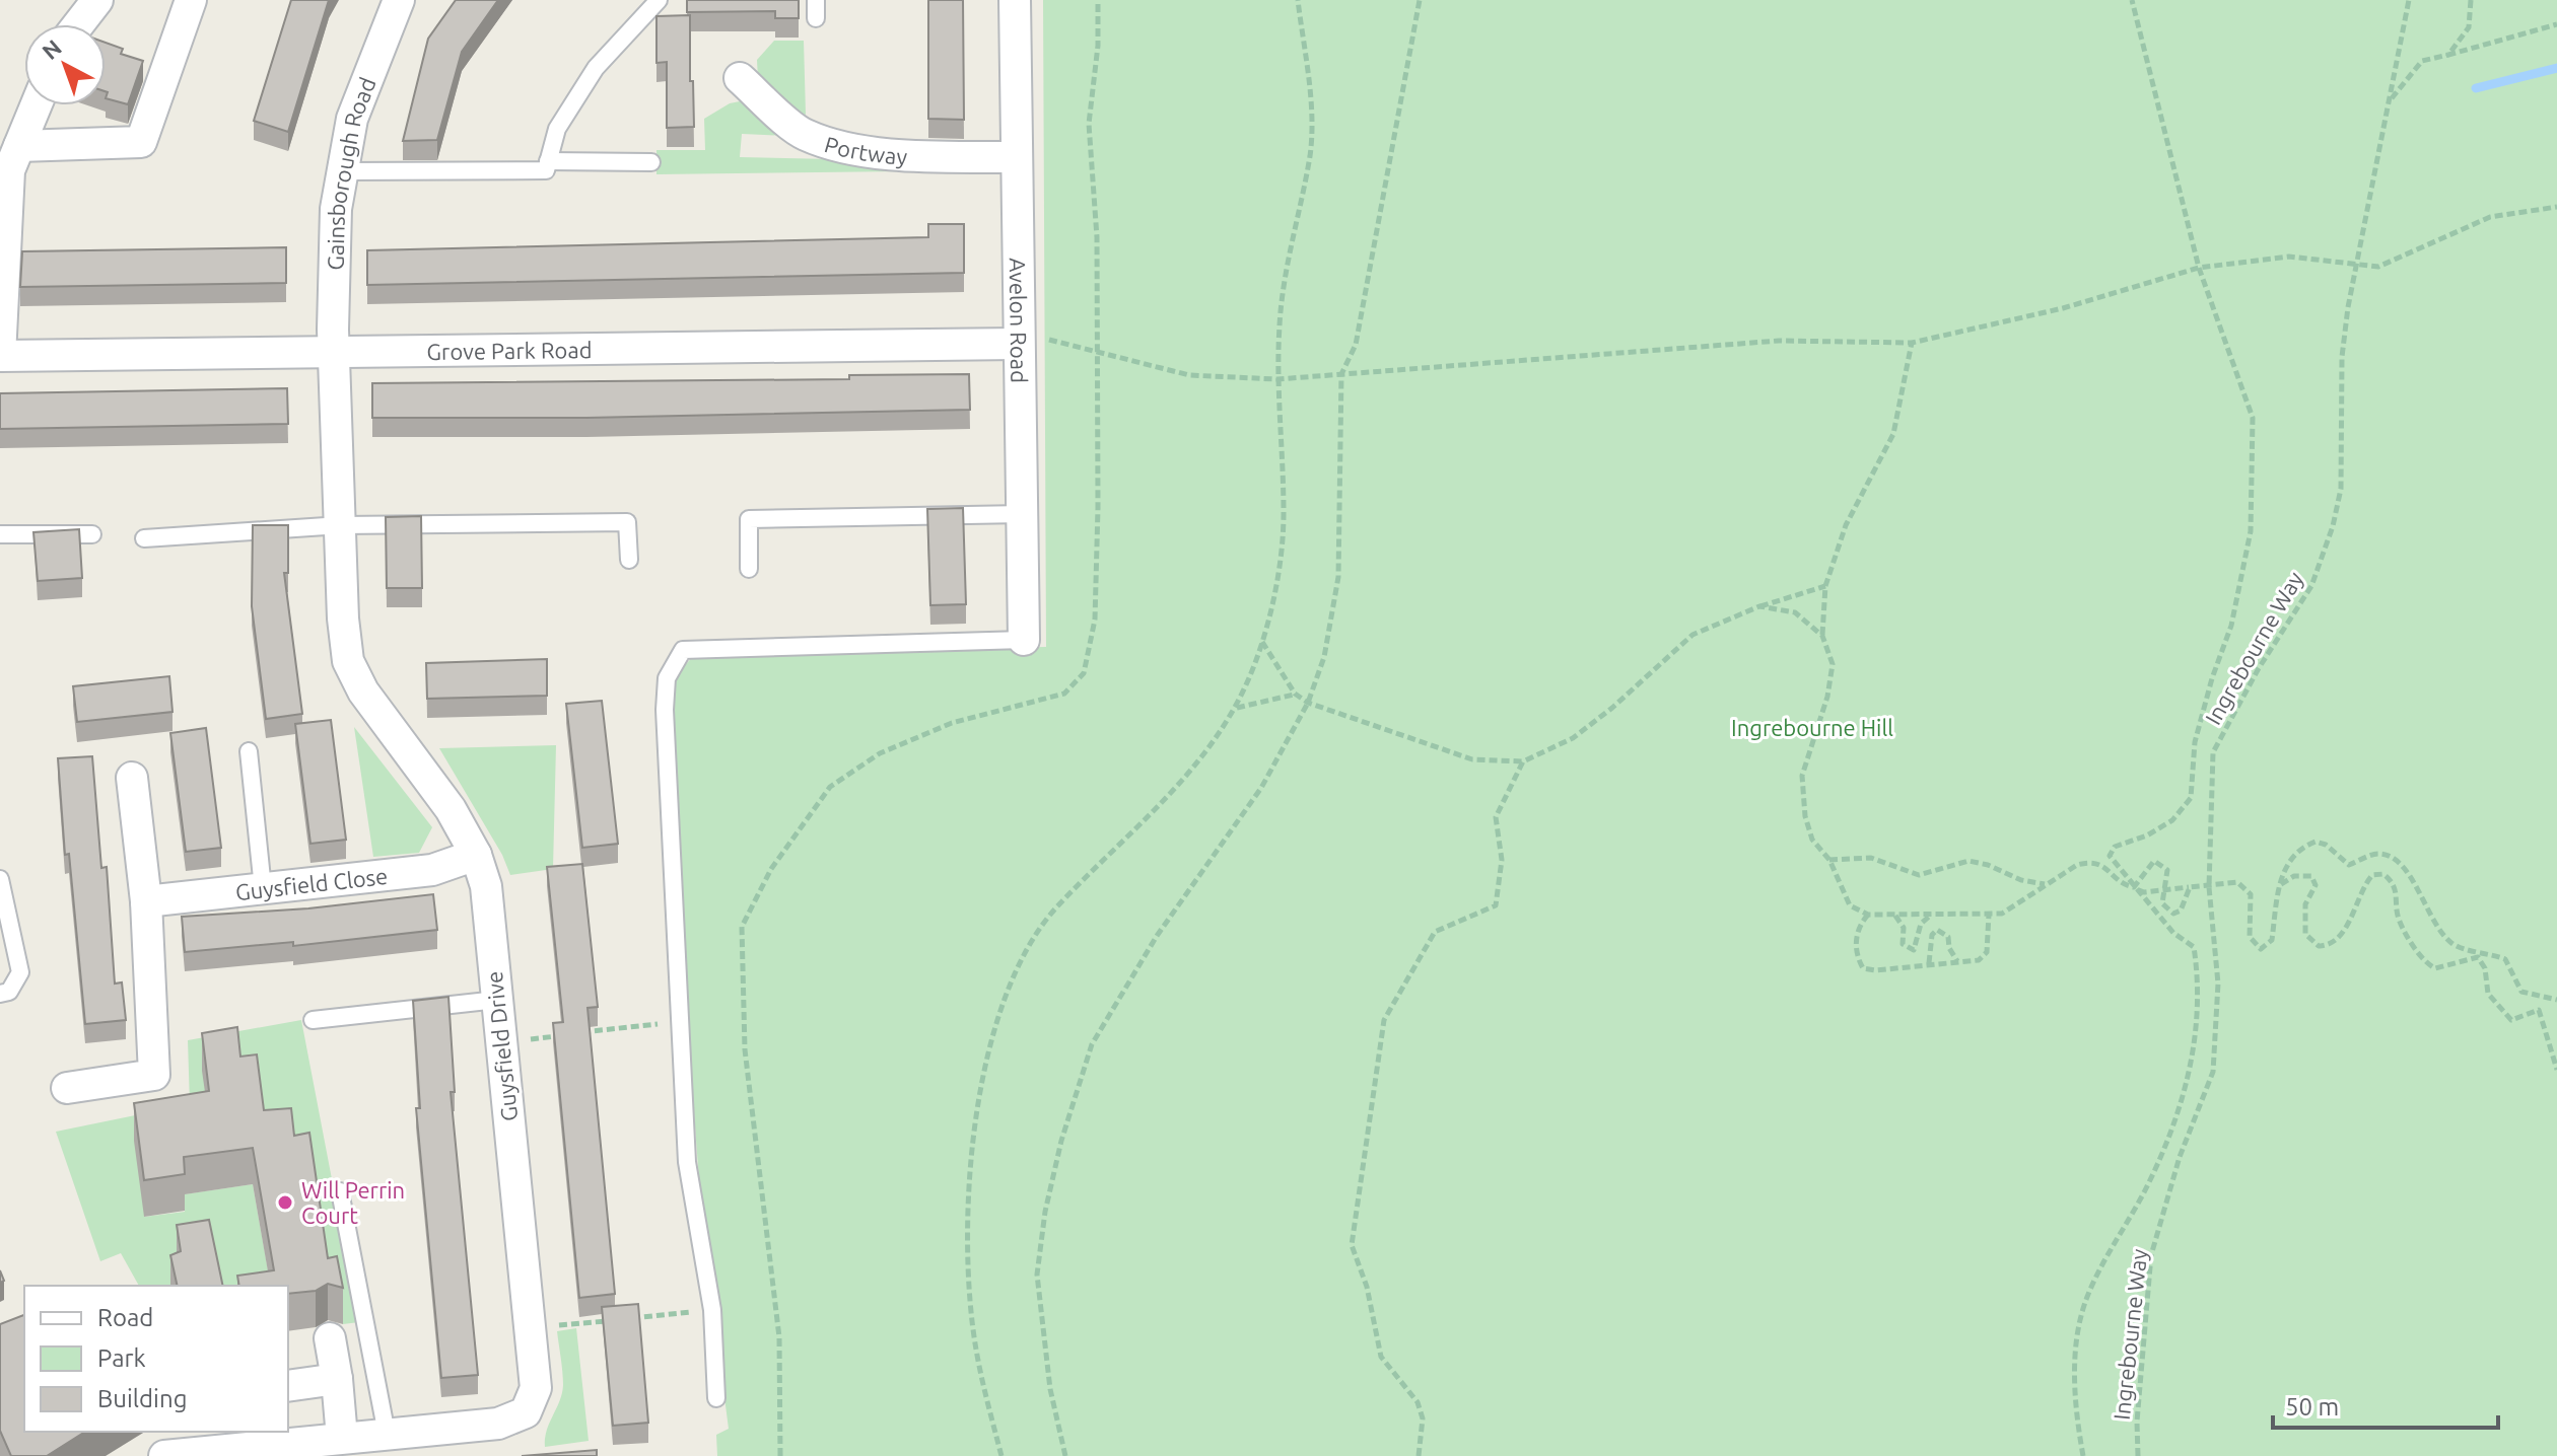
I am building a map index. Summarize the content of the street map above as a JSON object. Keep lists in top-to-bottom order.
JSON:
{
  "streets": {
    "street": [
      "Portway",
      "Gainsborough Road",
      "Avelon Road",
      "Grove Park Road",
      "Guysfield Close",
      "Guysfield Drive"
    ],
    "path": ["Ingrebourne Way"]
  },
  "crossings": [
    ["Portway", "Avelon Road"],
    ["Gainsborough Road", "Grove Park Road"],
    ["Gainsborough Road", "Guysfield Drive"],
    ["Avelon Road", "Grove Park Road"],
    ["Grove Park Road", "Guysfield Drive"],
    ["Guysfield Close", "Guysfield Drive"]
  ],
  "parks": ["Ingrebourne Hill"],
  "places": ["Will Perrin Court"],
  "legend": ["Road", "Park", "Building"],
  "scale_bar": "50 m",
  "north": "top left"
}
